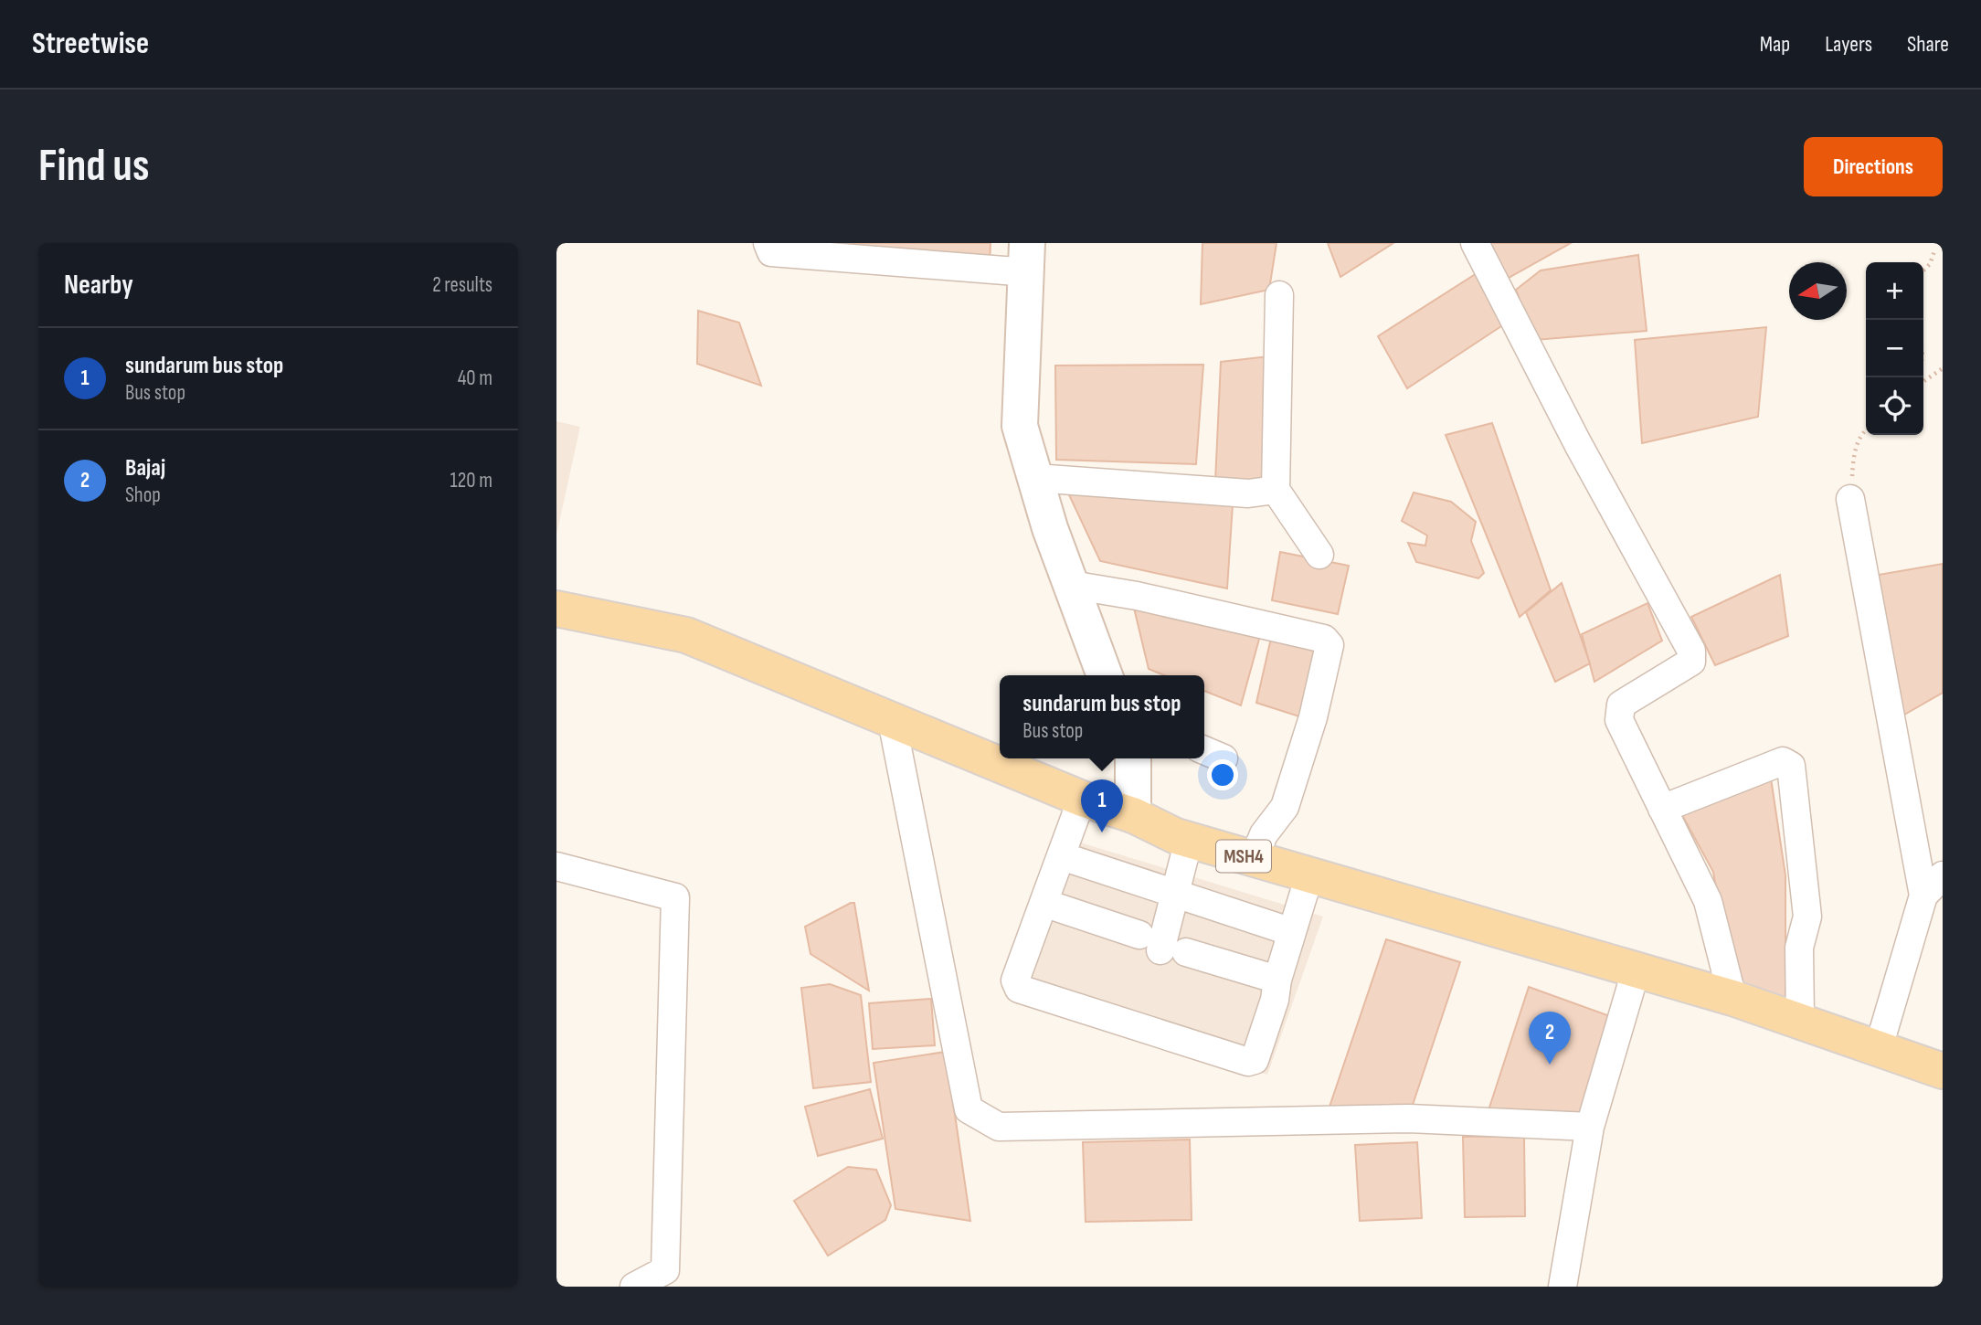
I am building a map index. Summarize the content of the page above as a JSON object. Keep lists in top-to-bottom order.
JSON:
{
  "streets": {
    "main road": ["MSH4"]
  },
  "north": "left",
  "page": {
    "header": "Streetwise",
    "nav": ["Map", "Layers", "Share"],
    "buttons": "Directions",
    "title": "Find us",
    "heading": ["Nearby", "2 results"],
    "map_buttons": ["+", "−"],
    "list": [
      {
        "mark": "1",
        "name": "sundarum bus stop",
        "note": "Bus stop",
        "value": "40 m"
      },
      {
        "mark": "2",
        "name": "Bajaj",
        "note": "Shop",
        "value": "120 m"
      }
    ],
    "popup": ["sundarum bus stop", "Bus stop"],
    "pins": ["1", "2"]
  }
}
